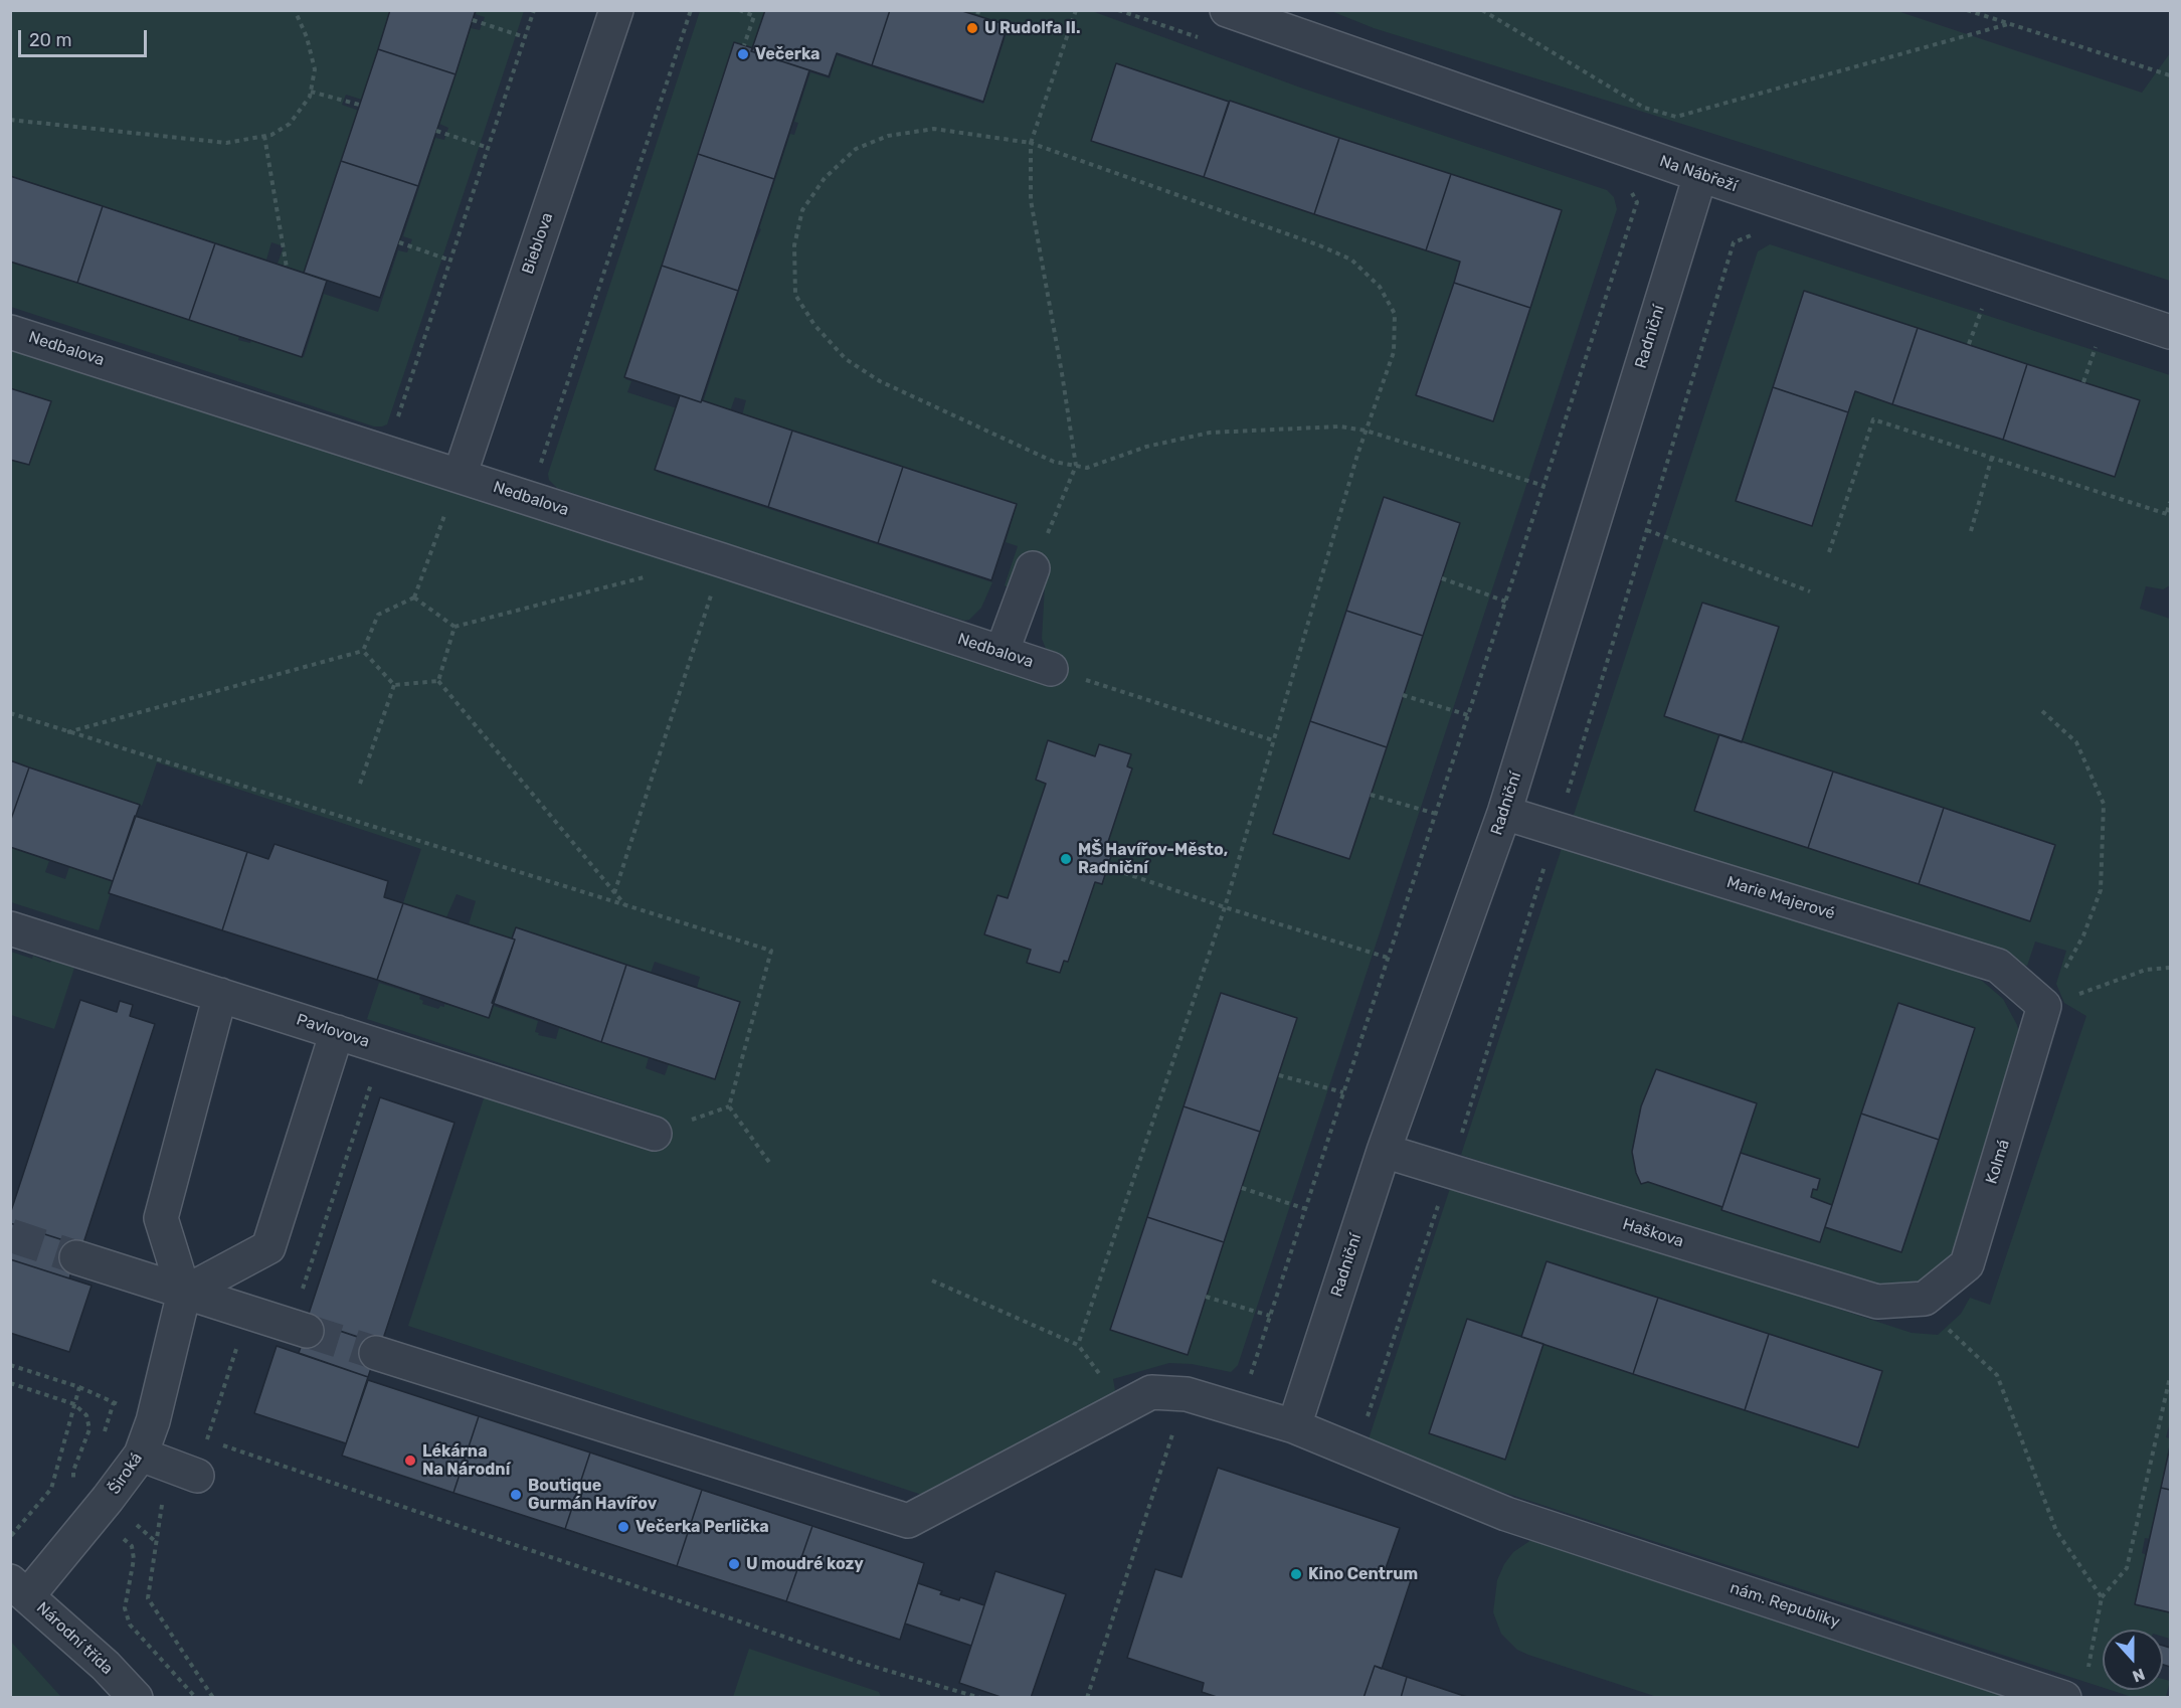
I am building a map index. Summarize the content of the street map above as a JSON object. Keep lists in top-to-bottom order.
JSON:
{
  "streets": {
    "street": [
      "Na Nábřeží",
      "Bieblova",
      "Radniční",
      "Nedbalova",
      "Marie Majerové",
      "Pavlovova",
      "Kolmá",
      "Haškova",
      "Široká",
      "nám. Republiky",
      "Národní třída"
    ]
  },
  "crossings": [
    ["Na Nábřeží", "Radniční"],
    ["Bieblova", "Nedbalova"],
    ["Radniční", "Marie Majerové"],
    ["Radniční", "Haškova"],
    ["Radniční", "nám. Republiky"],
    ["Marie Majerové", "Kolmá"],
    ["Kolmá", "Haškova"],
    ["Široká", "Národní třída"]
  ],
  "places": [
    "U Rudolfa II.",
    "Večerka",
    "MŠ Havířov-Město, Radniční",
    "Lékárna Na Národní",
    "Boutique Gurmán Havířov",
    "Večerka Perlička",
    "U moudré kozy",
    "Kino Centrum"
  ],
  "scale_bar": "20 m",
  "north": "bottom"
}
